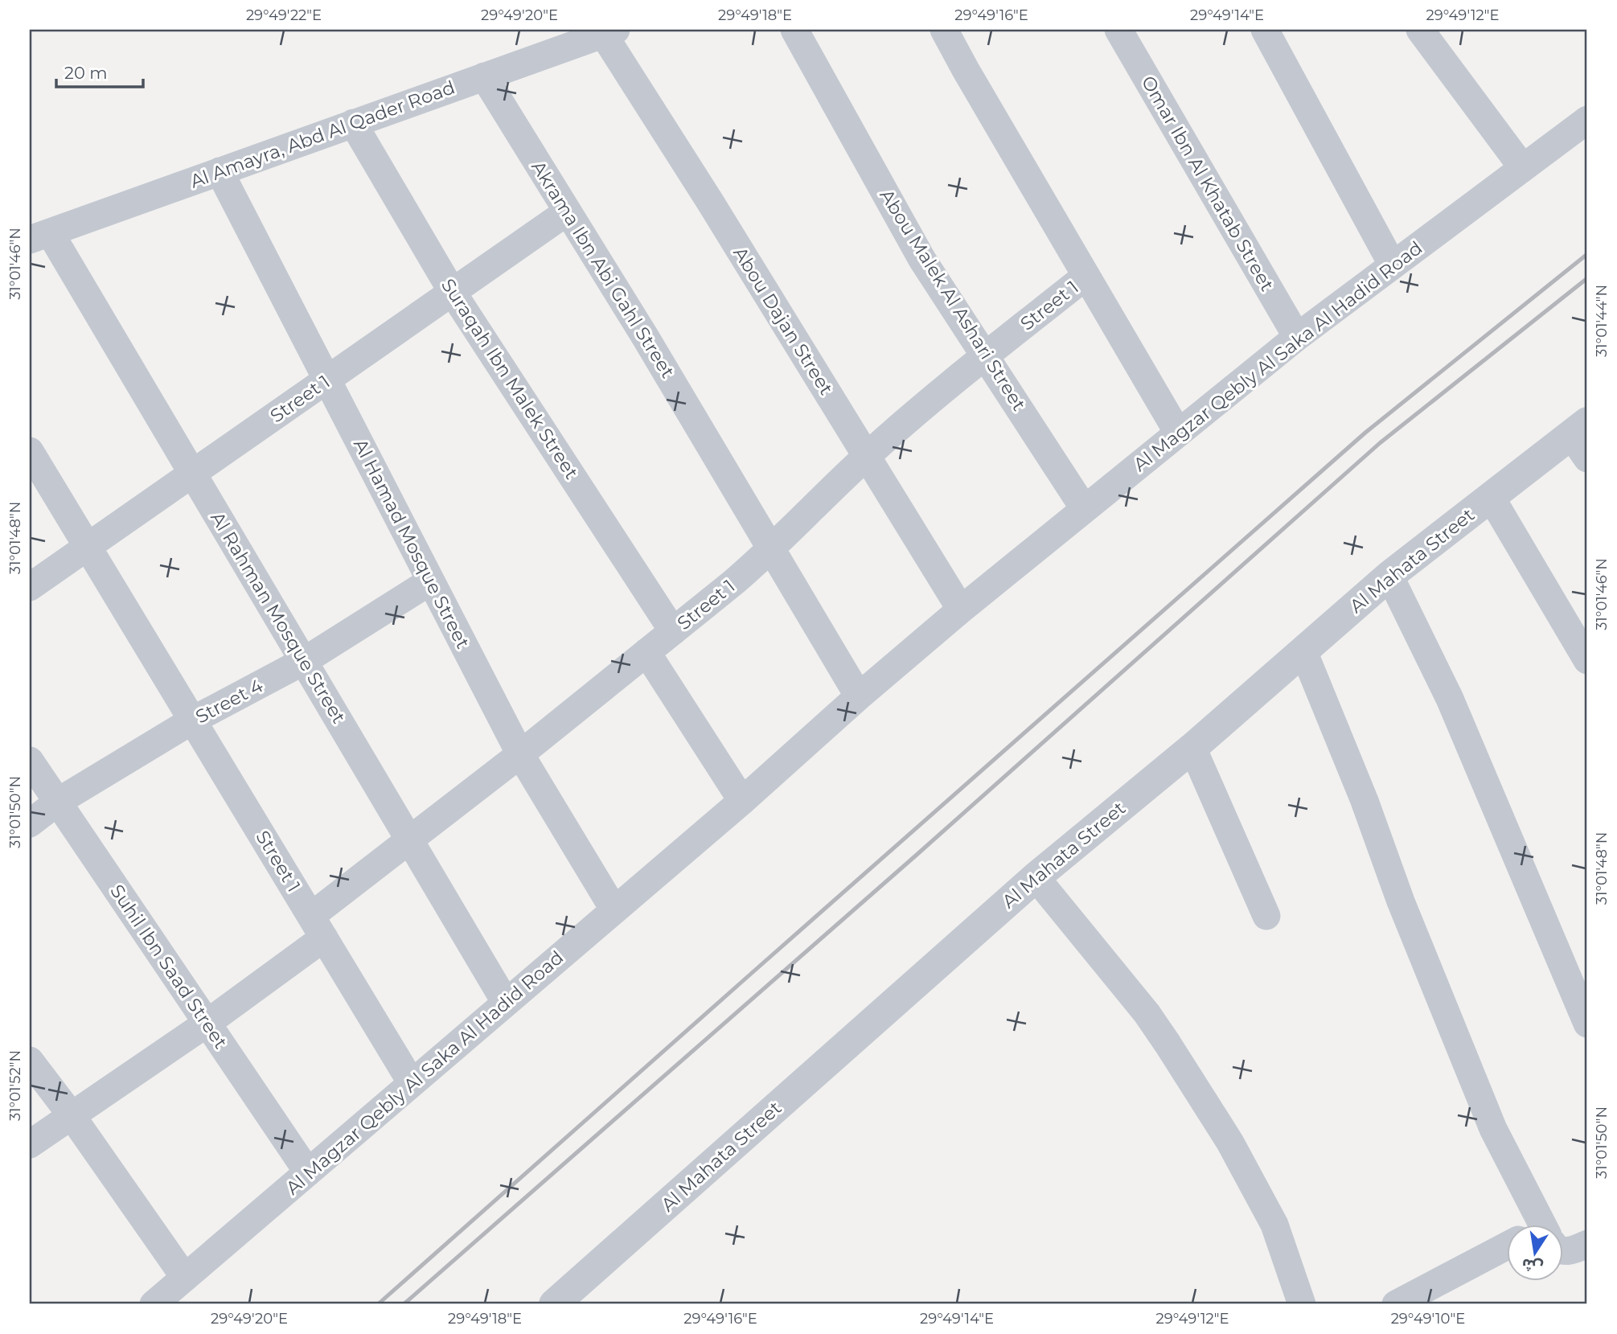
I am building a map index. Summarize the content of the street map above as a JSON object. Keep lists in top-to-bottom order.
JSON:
{
  "streets": {
    "street": [
      "Al Amayra, Abd Al Qader Road",
      "Omar Ibn Al Khatab Street",
      "Akrama Ibn Abi Gahl Street",
      "Abou Malek Al Ashari Street",
      "Street 1",
      "Abou Dajan Street",
      "Al Magzar Qebly Al Saka Al Hadid Road",
      "Suraqah Ibn Malek Street",
      "Al Hamad Mosque Street",
      "Al Mahata Street",
      "Al Rahman Mosque Street",
      "Street 4",
      "Suhil Ibn Saad Street"
    ]
  },
  "crossings": [
    ["Al Amayra, Abd Al Qader Road", "Akrama Ibn Abi Gahl Street"],
    ["Al Amayra, Abd Al Qader Road", "Abou Dajan Street"],
    ["Al Amayra, Abd Al Qader Road", "Suraqah Ibn Malek Street"],
    ["Al Amayra, Abd Al Qader Road", "Al Hamad Mosque Street"],
    ["Al Amayra, Abd Al Qader Road", "Al Rahman Mosque Street"],
    ["Omar Ibn Al Khatab Street", "Al Magzar Qebly Al Saka Al Hadid Road"],
    ["Akrama Ibn Abi Gahl Street", "Street 1"],
    ["Akrama Ibn Abi Gahl Street", "Al Magzar Qebly Al Saka Al Hadid Road"],
    ["Abou Malek Al Ashari Street", "Street 1"],
    ["Abou Malek Al Ashari Street", "Al Magzar Qebly Al Saka Al Hadid Road"],
    ["Street 1", "Abou Dajan Street"],
    ["Street 1", "Al Magzar Qebly Al Saka Al Hadid Road"],
    ["Street 1", "Suraqah Ibn Malek Street"],
    ["Street 1", "Al Hamad Mosque Street"],
    ["Street 1", "Al Rahman Mosque Street"],
    ["Street 1", "Street 4"],
    ["Abou Dajan Street", "Al Magzar Qebly Al Saka Al Hadid Road"],
    ["Al Magzar Qebly Al Saka Al Hadid Road", "Al Hamad Mosque Street"],
    ["Al Magzar Qebly Al Saka Al Hadid Road", "Al Rahman Mosque Street"],
    ["Al Magzar Qebly Al Saka Al Hadid Road", "Suhil Ibn Saad Street"],
    ["Al Hamad Mosque Street", "Street 4"],
    ["Al Rahman Mosque Street", "Street 4"],
    ["Street 4", "Suhil Ibn Saad Street"]
  ],
  "scale_bar": "20 m",
  "north": "bottom",
  "coordinates": [
    "29°49'22\"E",
    "29°49'20\"E",
    "29°49'18\"E",
    "29°49'16\"E",
    "29°49'14\"E",
    "29°49'12\"E",
    "31°01'46\"N",
    "31°01'44\"N",
    "31°01'48\"N",
    "31°01'50\"N",
    "31°01'52\"N",
    "29°49'10\"E"
  ]
}
